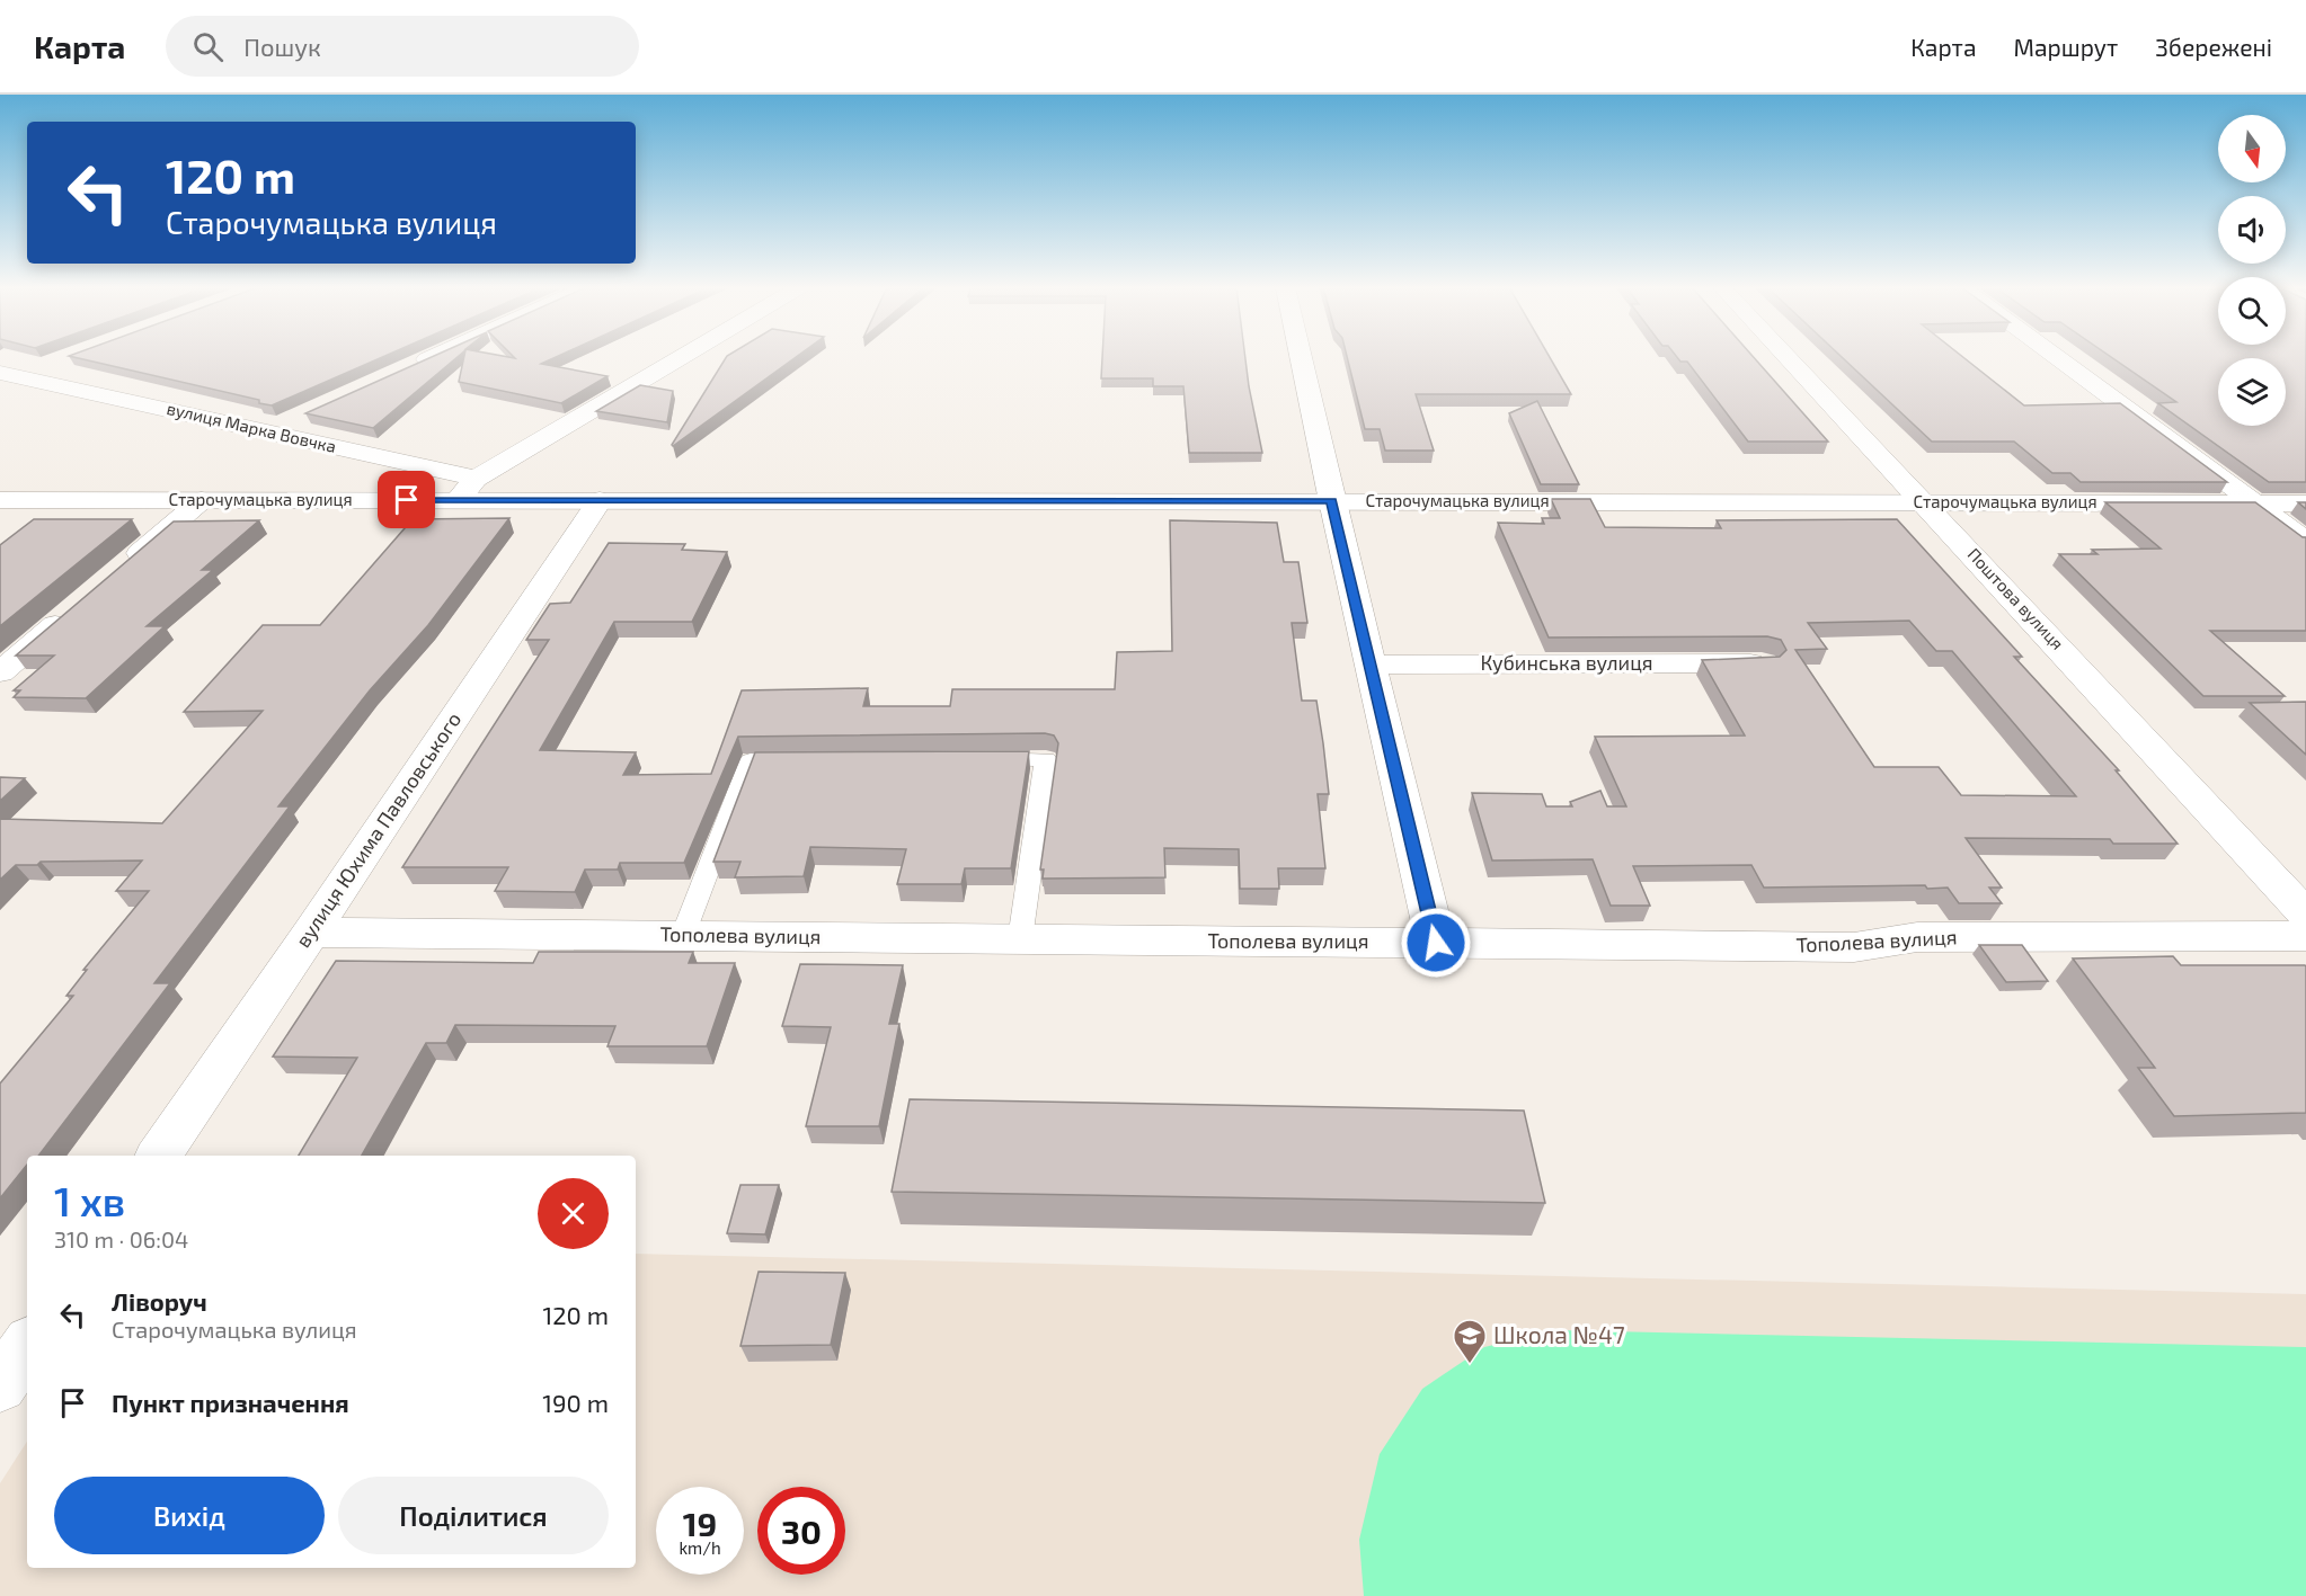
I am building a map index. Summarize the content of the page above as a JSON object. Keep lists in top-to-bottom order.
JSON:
{
  "streets": {
    "street": [
      "вулиця Марка Вовчка",
      "Старочумацька вулиця",
      "Поштова вулиця",
      "Кубинська вулиця",
      "вулиця Юхима Павловського",
      "Тополева вулиця"
    ]
  },
  "crossings": [
    ["Старочумацька вулиця", "Поштова вулиця"],
    ["Старочумацька вулиця", "вулиця Юхима Павловського"],
    ["вулиця Юхима Павловського", "Тополева вулиця"]
  ],
  "places": {
    "school or university": ["Школа №47"]
  },
  "north": "bottom",
  "page": {
    "header": "Карта",
    "search": "Пошук",
    "nav": ["Карта", "Маршрут", "Збережені"],
    "turn": ["120 m", "Старочумацька вулиця"],
    "heading": ["1 хв", "310 m · 06:04"],
    "list": [
      {
        "name": "Ліворуч",
        "note": "Старочумацька вулиця",
        "value": "120 m"
      },
      {
        "name": "Пункт призначення",
        "value": "190 m"
      }
    ],
    "buttons": ["Вихід", "Поділитися"],
    "speed": "19 km/h",
    "limit": "30"
  }
}
